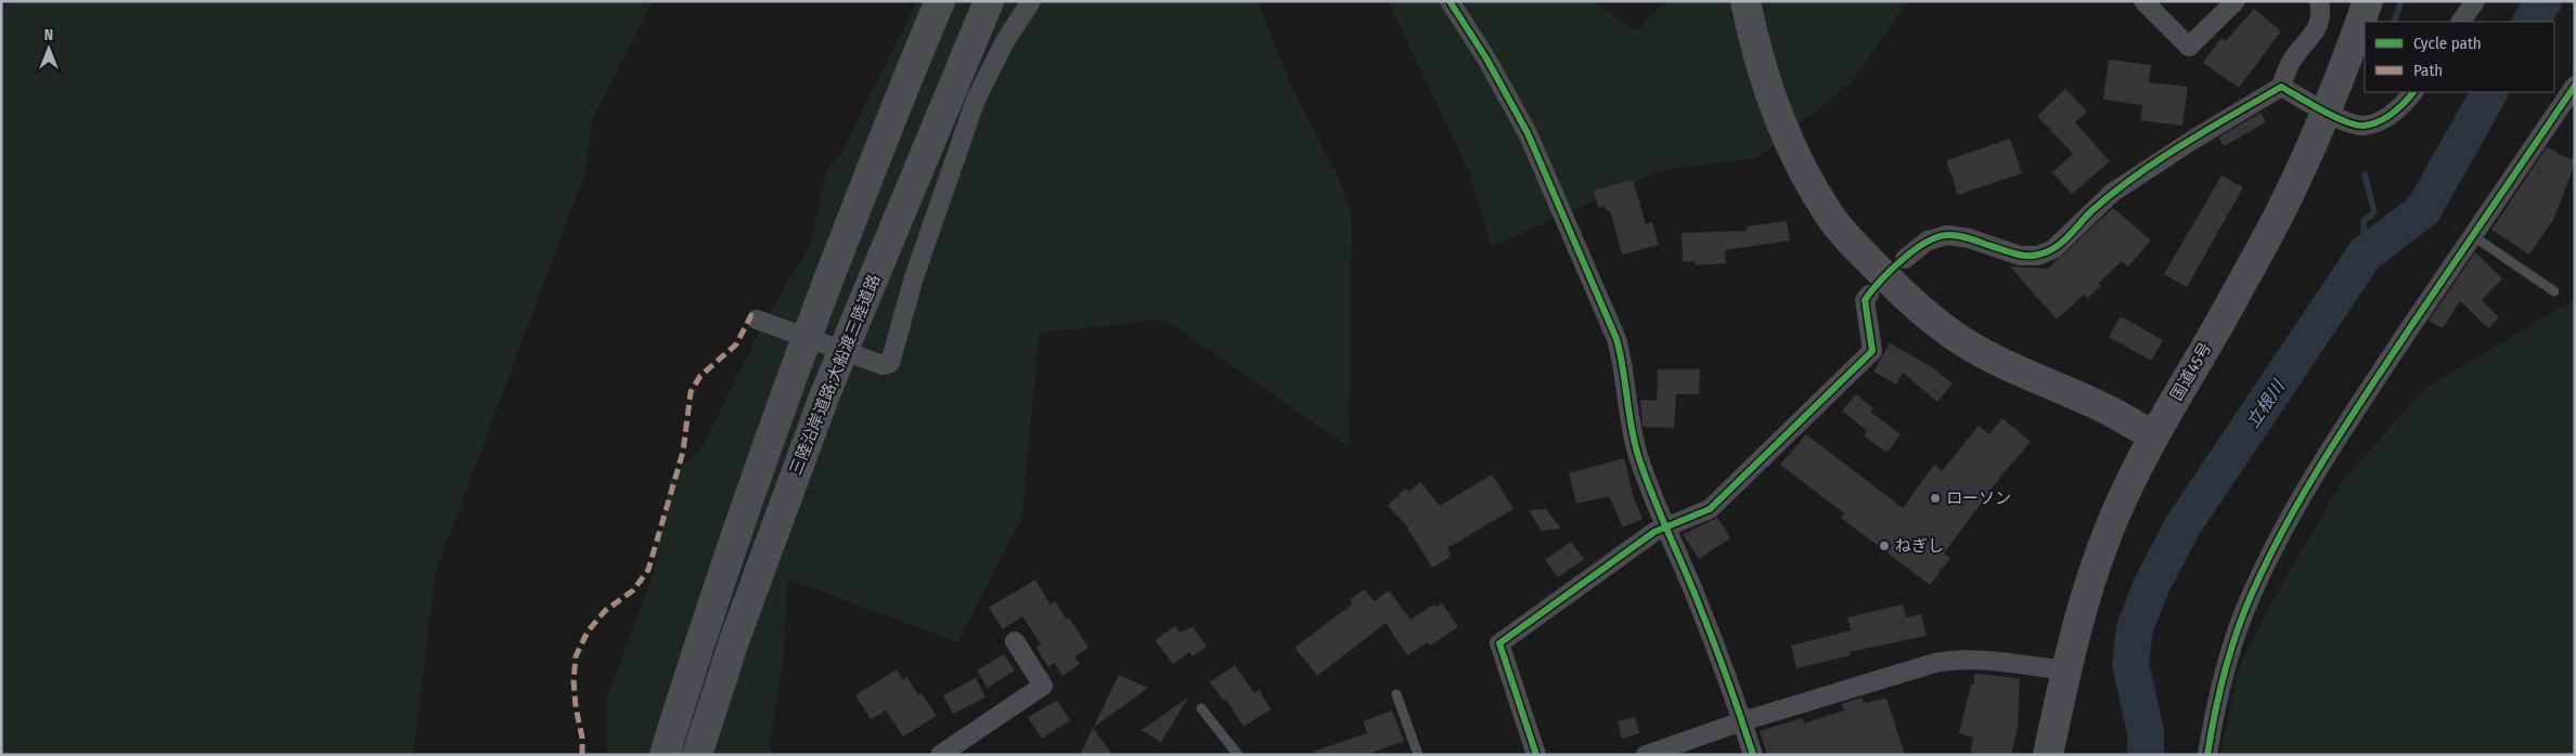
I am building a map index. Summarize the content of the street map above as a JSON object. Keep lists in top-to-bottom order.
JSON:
{
  "streets": {
    "highway": ["国道45号", "三陸沿岸道路;大船渡三陸道路"]
  },
  "water": ["立根川"],
  "places": ["ローソン", "ねぎし"],
  "legend": ["Cycle path", "Path"],
  "north": "top"
}
